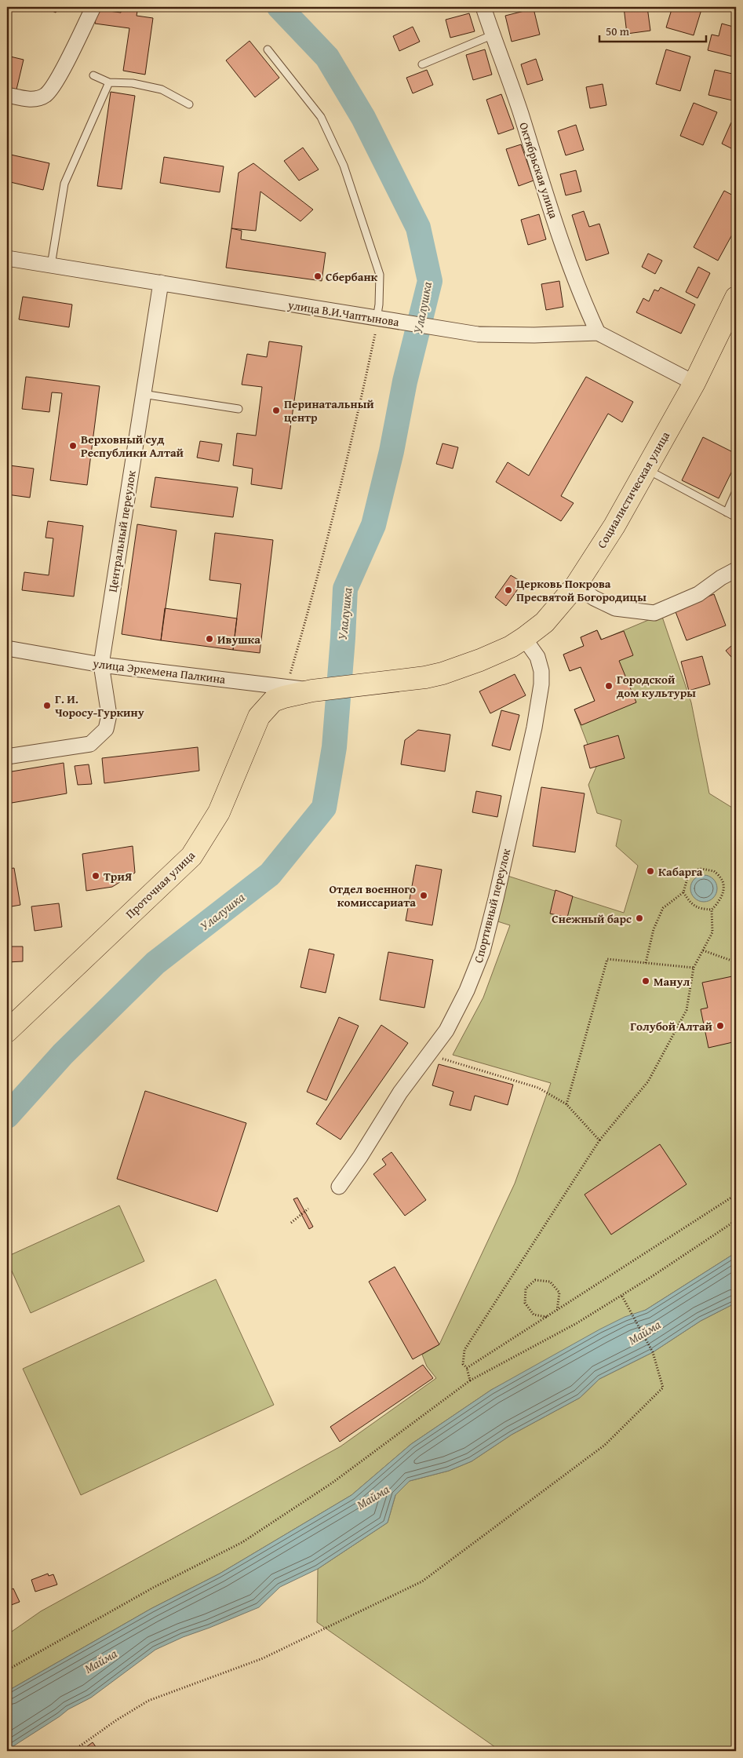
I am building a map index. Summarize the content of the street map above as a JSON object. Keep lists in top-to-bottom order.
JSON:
{
  "streets": {
    "main road": ["Социалистическая улица", "Проточная улица"],
    "street": [
      "Октябрьская улица",
      "улица В.И.Чаптынова",
      "Центральный переулок",
      "улица Эркемена Палкина",
      "Спортивный переулок"
    ]
  },
  "crossings": [
    ["Октябрьская улица", "улица В.И.Чаптынова"],
    ["улица В.И.Чаптынова", "Социалистическая улица"],
    ["улица В.И.Чаптынова", "Центральный переулок"],
    ["Социалистическая улица", "улица Эркемена Палкина"],
    ["Социалистическая улица", "Проточная улица"],
    ["Социалистическая улица", "Спортивный переулок"],
    ["Центральный переулок", "улица Эркемена Палкина"],
    ["улица Эркемена Палкина", "Проточная улица"]
  ],
  "water": ["Улалушка", "Майма"],
  "places": [
    "Сбербанк",
    "Перинатальный центр",
    "Верховный суд Республики Алтай",
    "Церковь Покрова Пресвятой Богородицы",
    "Ивушка",
    "Городской дом культуры",
    "Г. И. Чоросу-Гуркину",
    "Кабарга",
    "ТриЯ",
    "Отдел военного комиссариата",
    "Снежный барс",
    "Манул",
    "Голубой Алтай"
  ],
  "scale_bar": "50 m"
}
